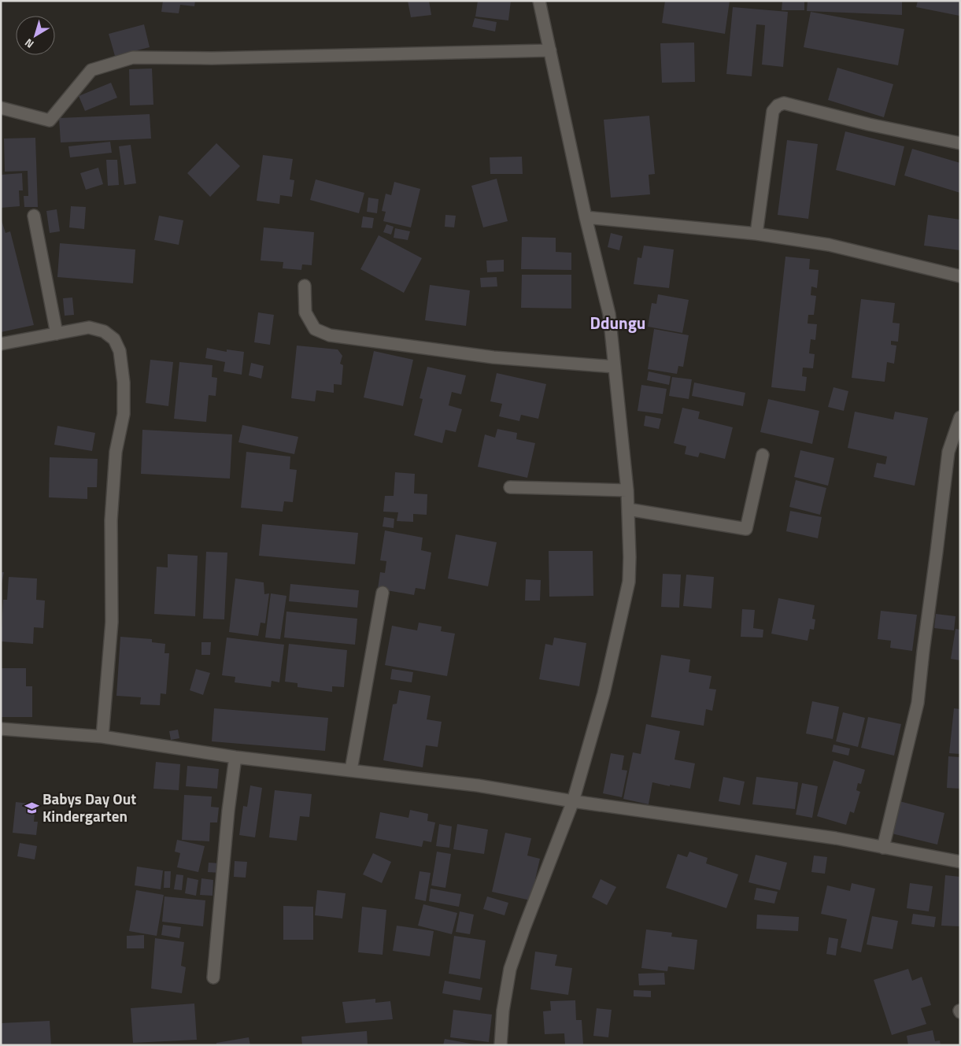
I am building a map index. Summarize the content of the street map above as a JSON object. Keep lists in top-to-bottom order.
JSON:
{
  "districts": ["Ddungu"],
  "places": {
    "school or university": ["Babys Day Out Kindergarten"]
  },
  "north": "bottom left"
}
